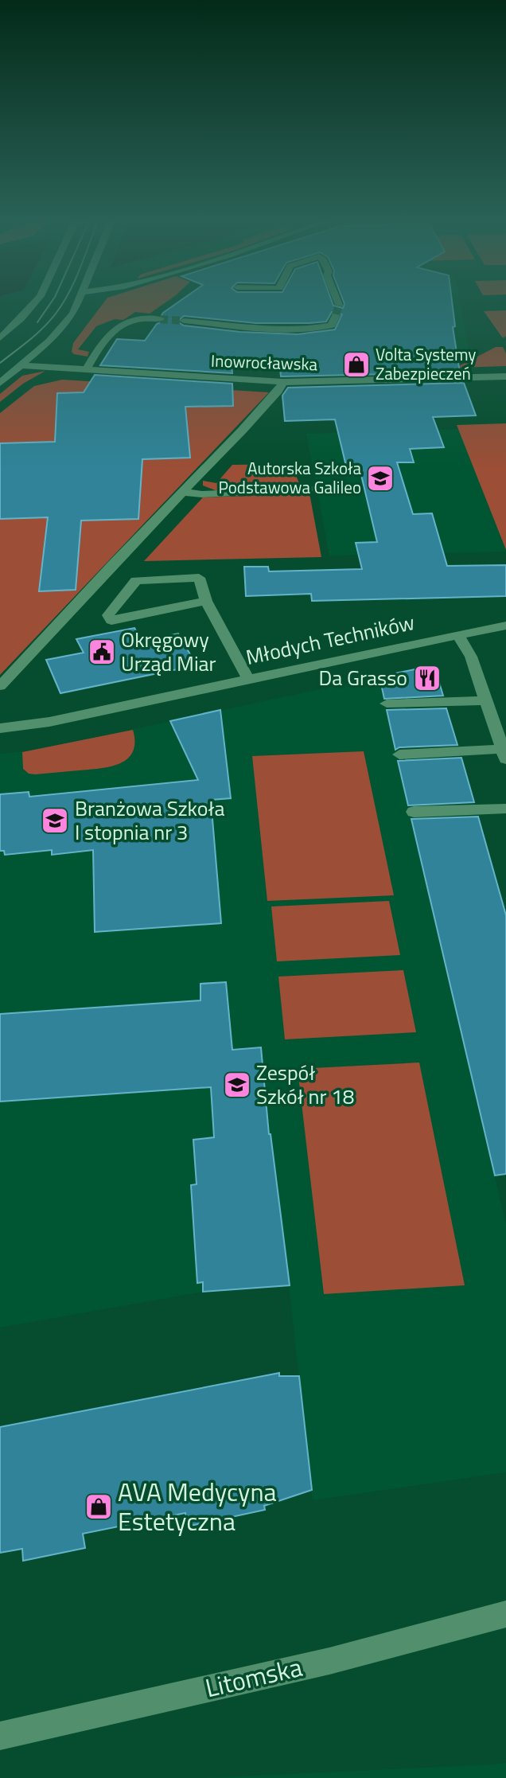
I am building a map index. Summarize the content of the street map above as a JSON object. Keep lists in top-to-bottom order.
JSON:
{
  "streets": {
    "street": ["Inowrocławska", "Młodych Techników", "Litomska"]
  },
  "places": {
    "shop": ["Volta Systemy Zabezpieczeń", "AVA Medycyna Estetyczna"],
    "school or university": ["Autorska Szkoła Podstawowa Galileo", "Branżowa Szkoła I stopnia nr 3", "Zespół Szkół nr 18"],
    "public building": ["Okręgowy Urząd Miar"],
    "restaurant": ["Da Grasso"]
  }
}
